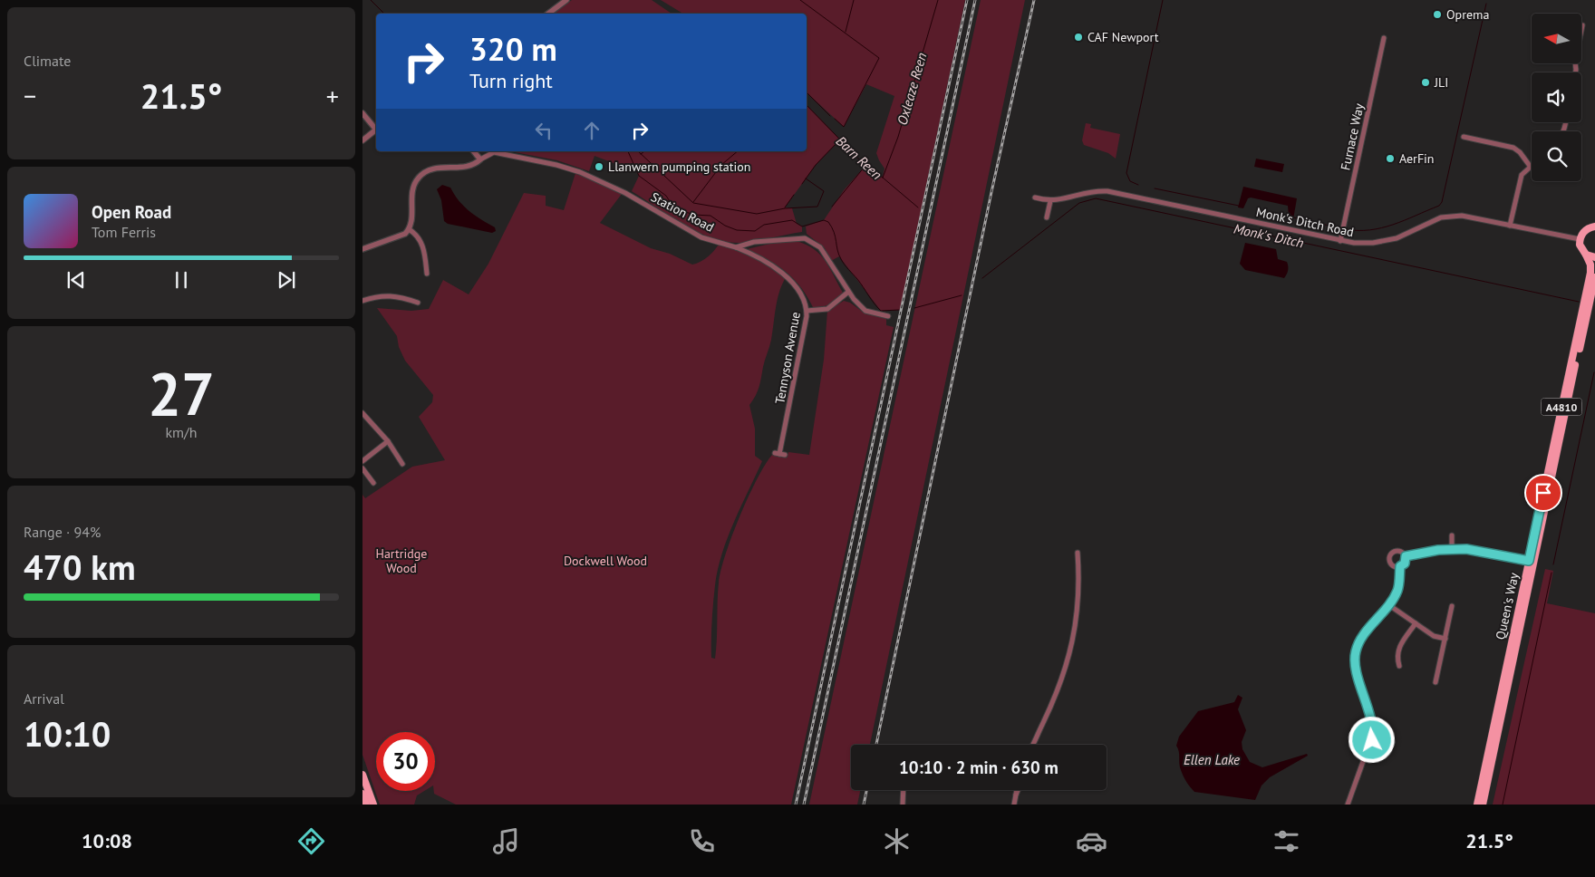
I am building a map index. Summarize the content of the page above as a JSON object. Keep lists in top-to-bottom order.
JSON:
{
  "streets": {
    "main road": ["A4810", "Queen's Way"],
    "street": [
      "Furnace Way",
      "Station Road",
      "Monk's Ditch Road",
      "Tennyson Avenue"
    ]
  },
  "crossings": [
    ["Furnace Way", "Monk's Ditch Road"],
    ["Station Road", "Tennyson Avenue"],
    ["Monk's Ditch Road", "Queen's Way"]
  ],
  "water": [
    "Oxleaze Reen",
    "Barn Reen",
    "Monk's Ditch",
    "Ellen Lake"
  ],
  "parks": ["Hartridge Wood", "Dockwell Wood"],
  "places": [
    "Oprema",
    "CAF Newport",
    "JLI",
    "AerFin",
    "Llanwern pumping station"
  ],
  "north": "left",
  "page": {
    "tile": [
      "Climate",
      ["27", "km/h"],
      ["Range · 94%", "470 km"],
      ["Arrival", "10:10"]
    ],
    "turn": ["320 m", "Turn right"],
    "heat": ["−", "21.5°", "+"],
    "song": ["Open Road", "Tom Ferris"],
    "limit": "30",
    "trip": "10:10 · 2 min · 630 m",
    "tabs": ["10:08", "21.5°"]
  }
}
